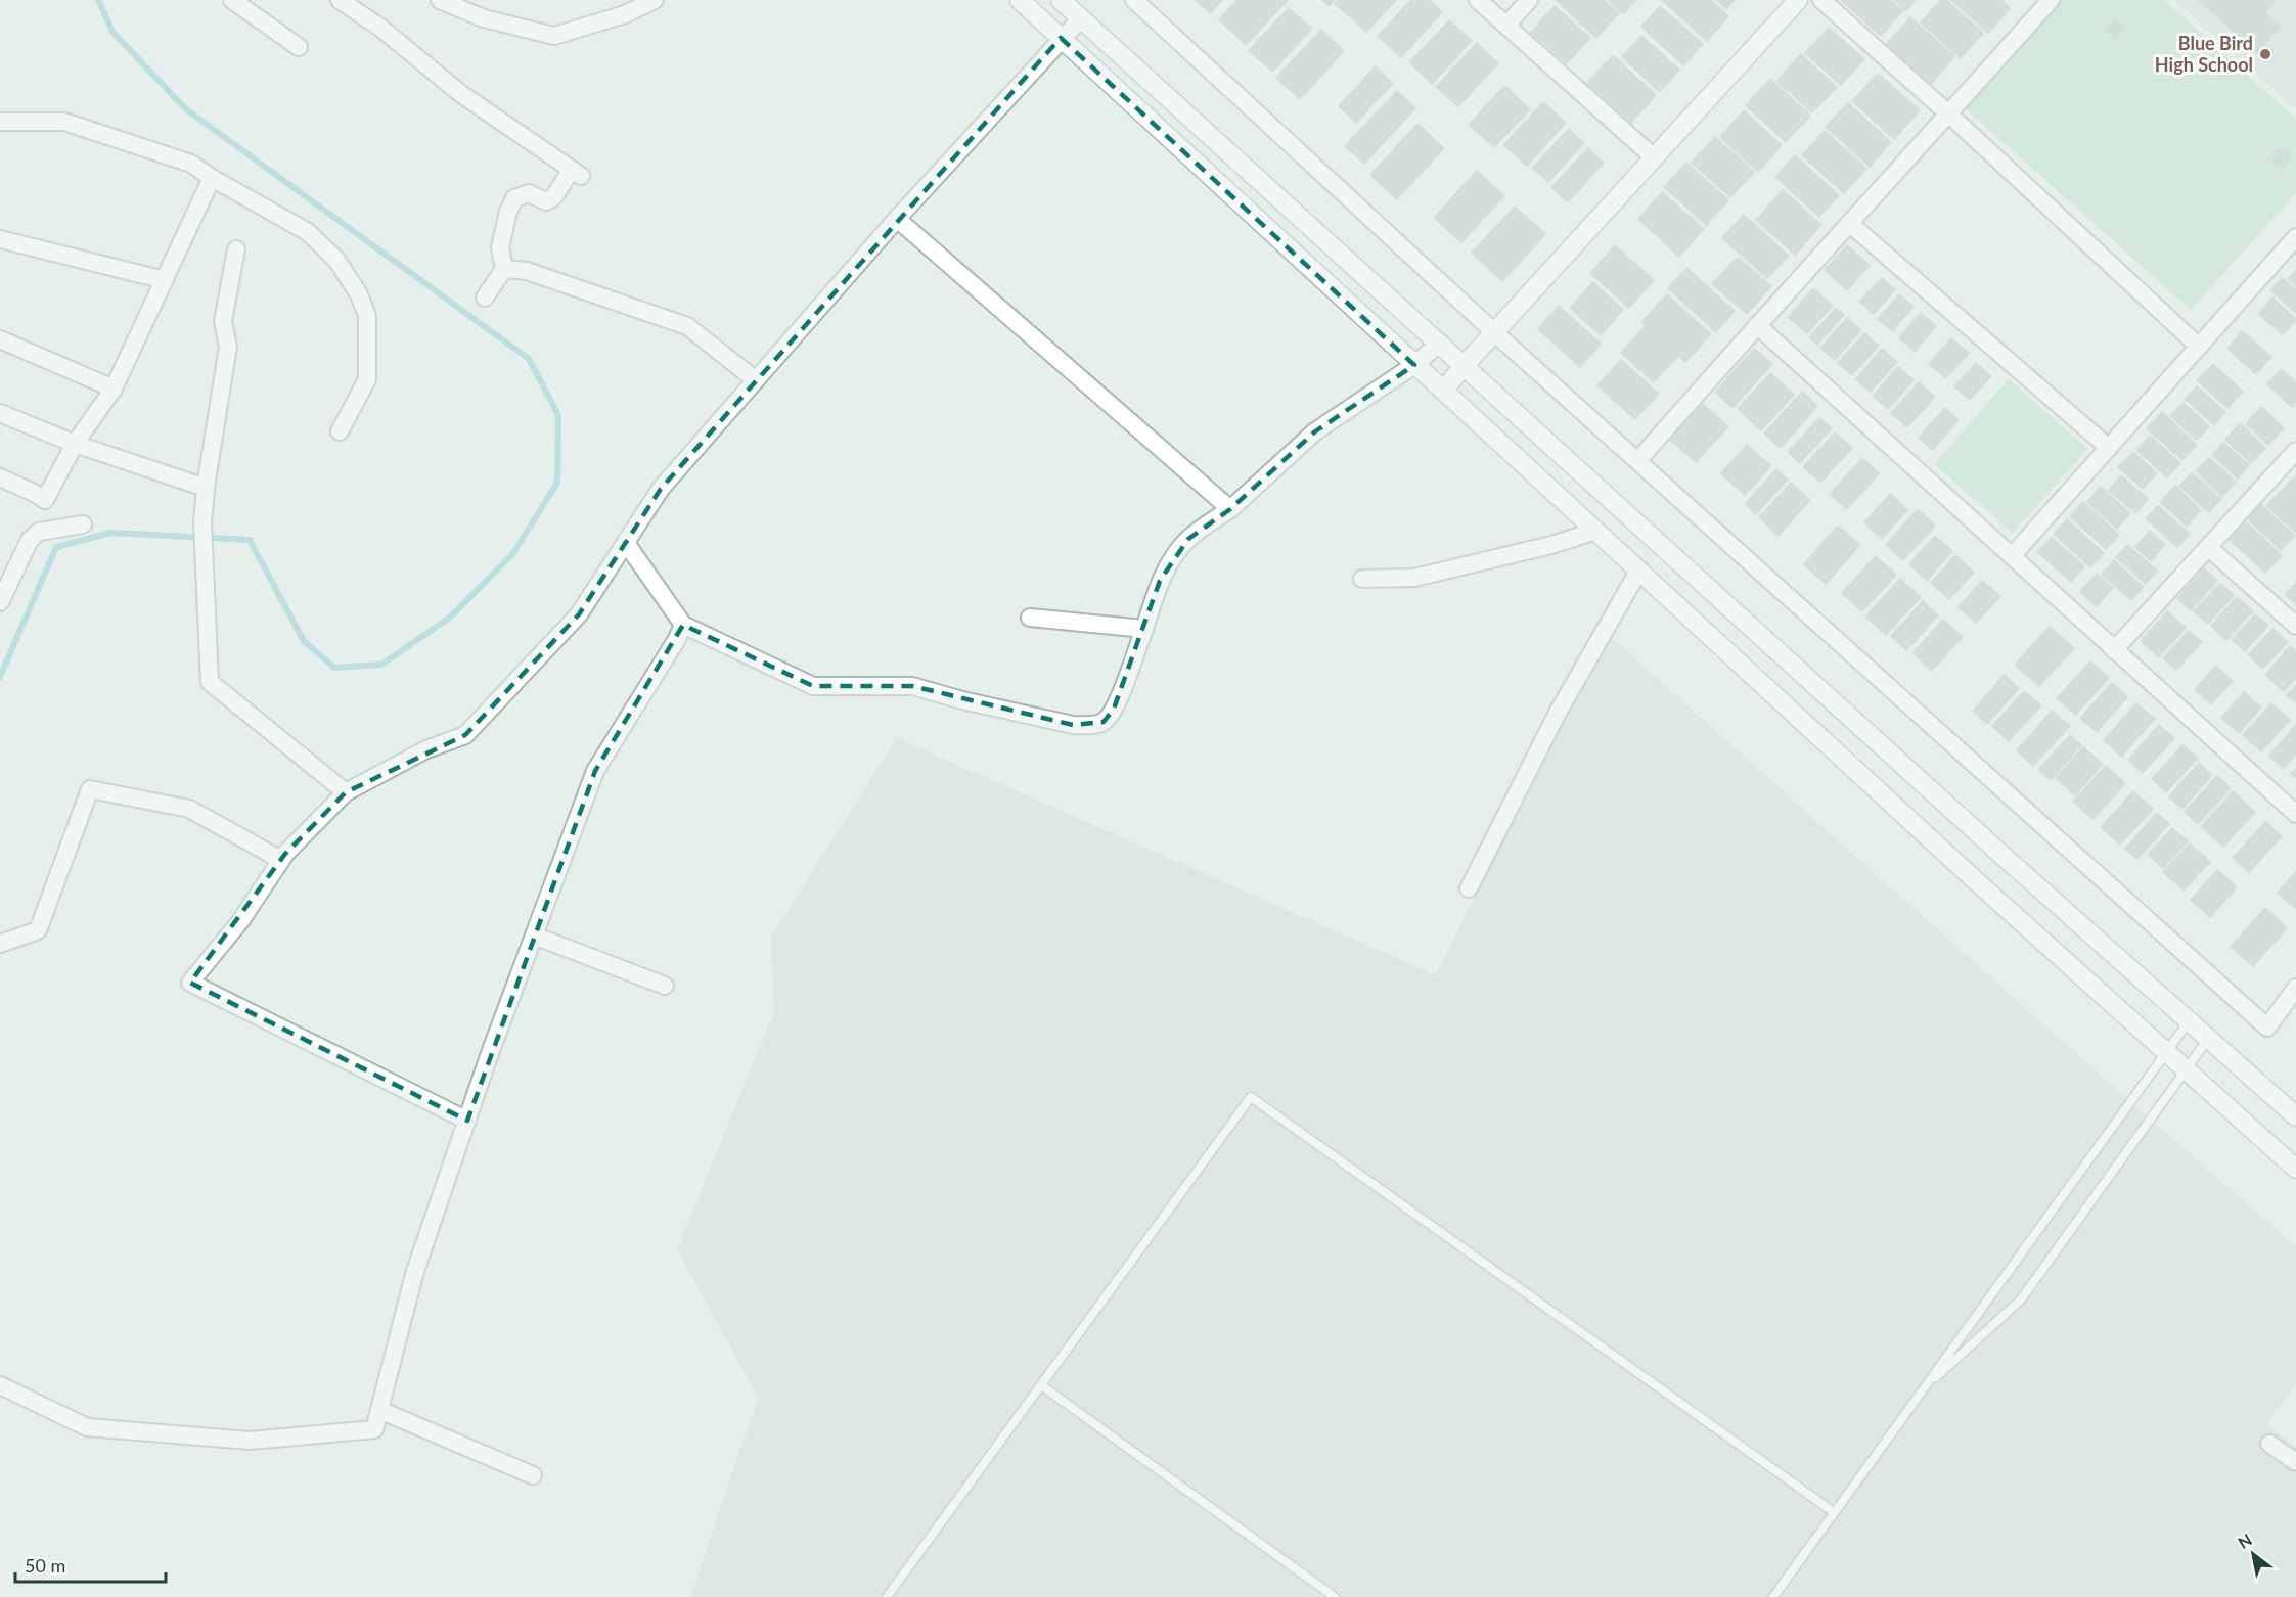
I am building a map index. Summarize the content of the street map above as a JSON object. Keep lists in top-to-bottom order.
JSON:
{
  "places": ["Blue Bird High School"],
  "scale_bar": "50 m",
  "north": "top left"
}
